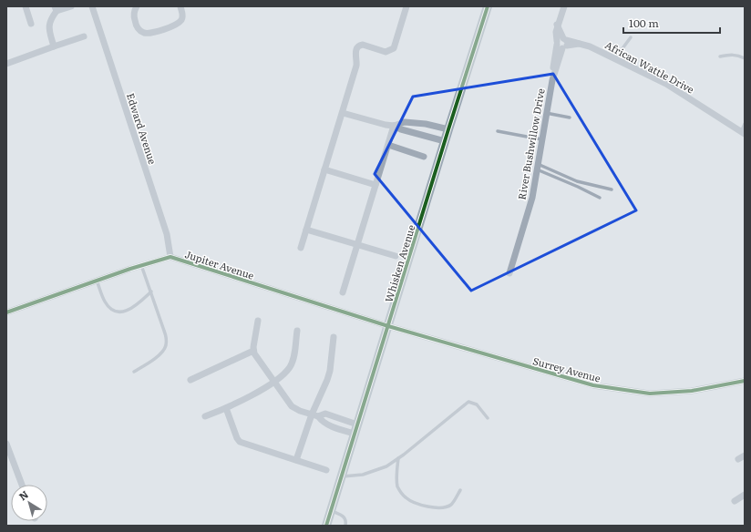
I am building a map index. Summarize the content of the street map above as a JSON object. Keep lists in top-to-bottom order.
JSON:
{
  "streets": {
    "street": [
      "African Wattle Drive",
      "Edward Avenue",
      "River Bushwillow Drive",
      "Whisken Avenue",
      "Jupiter Avenue",
      "Surrey Avenue"
    ]
  },
  "crossings": [
    ["African Wattle Drive", "River Bushwillow Drive"],
    ["Edward Avenue", "Jupiter Avenue"],
    ["Whisken Avenue", "Jupiter Avenue"],
    ["Whisken Avenue", "Surrey Avenue"],
    ["Jupiter Avenue", "Surrey Avenue"]
  ],
  "scale_bar": "100 m",
  "north": "top left"
}
